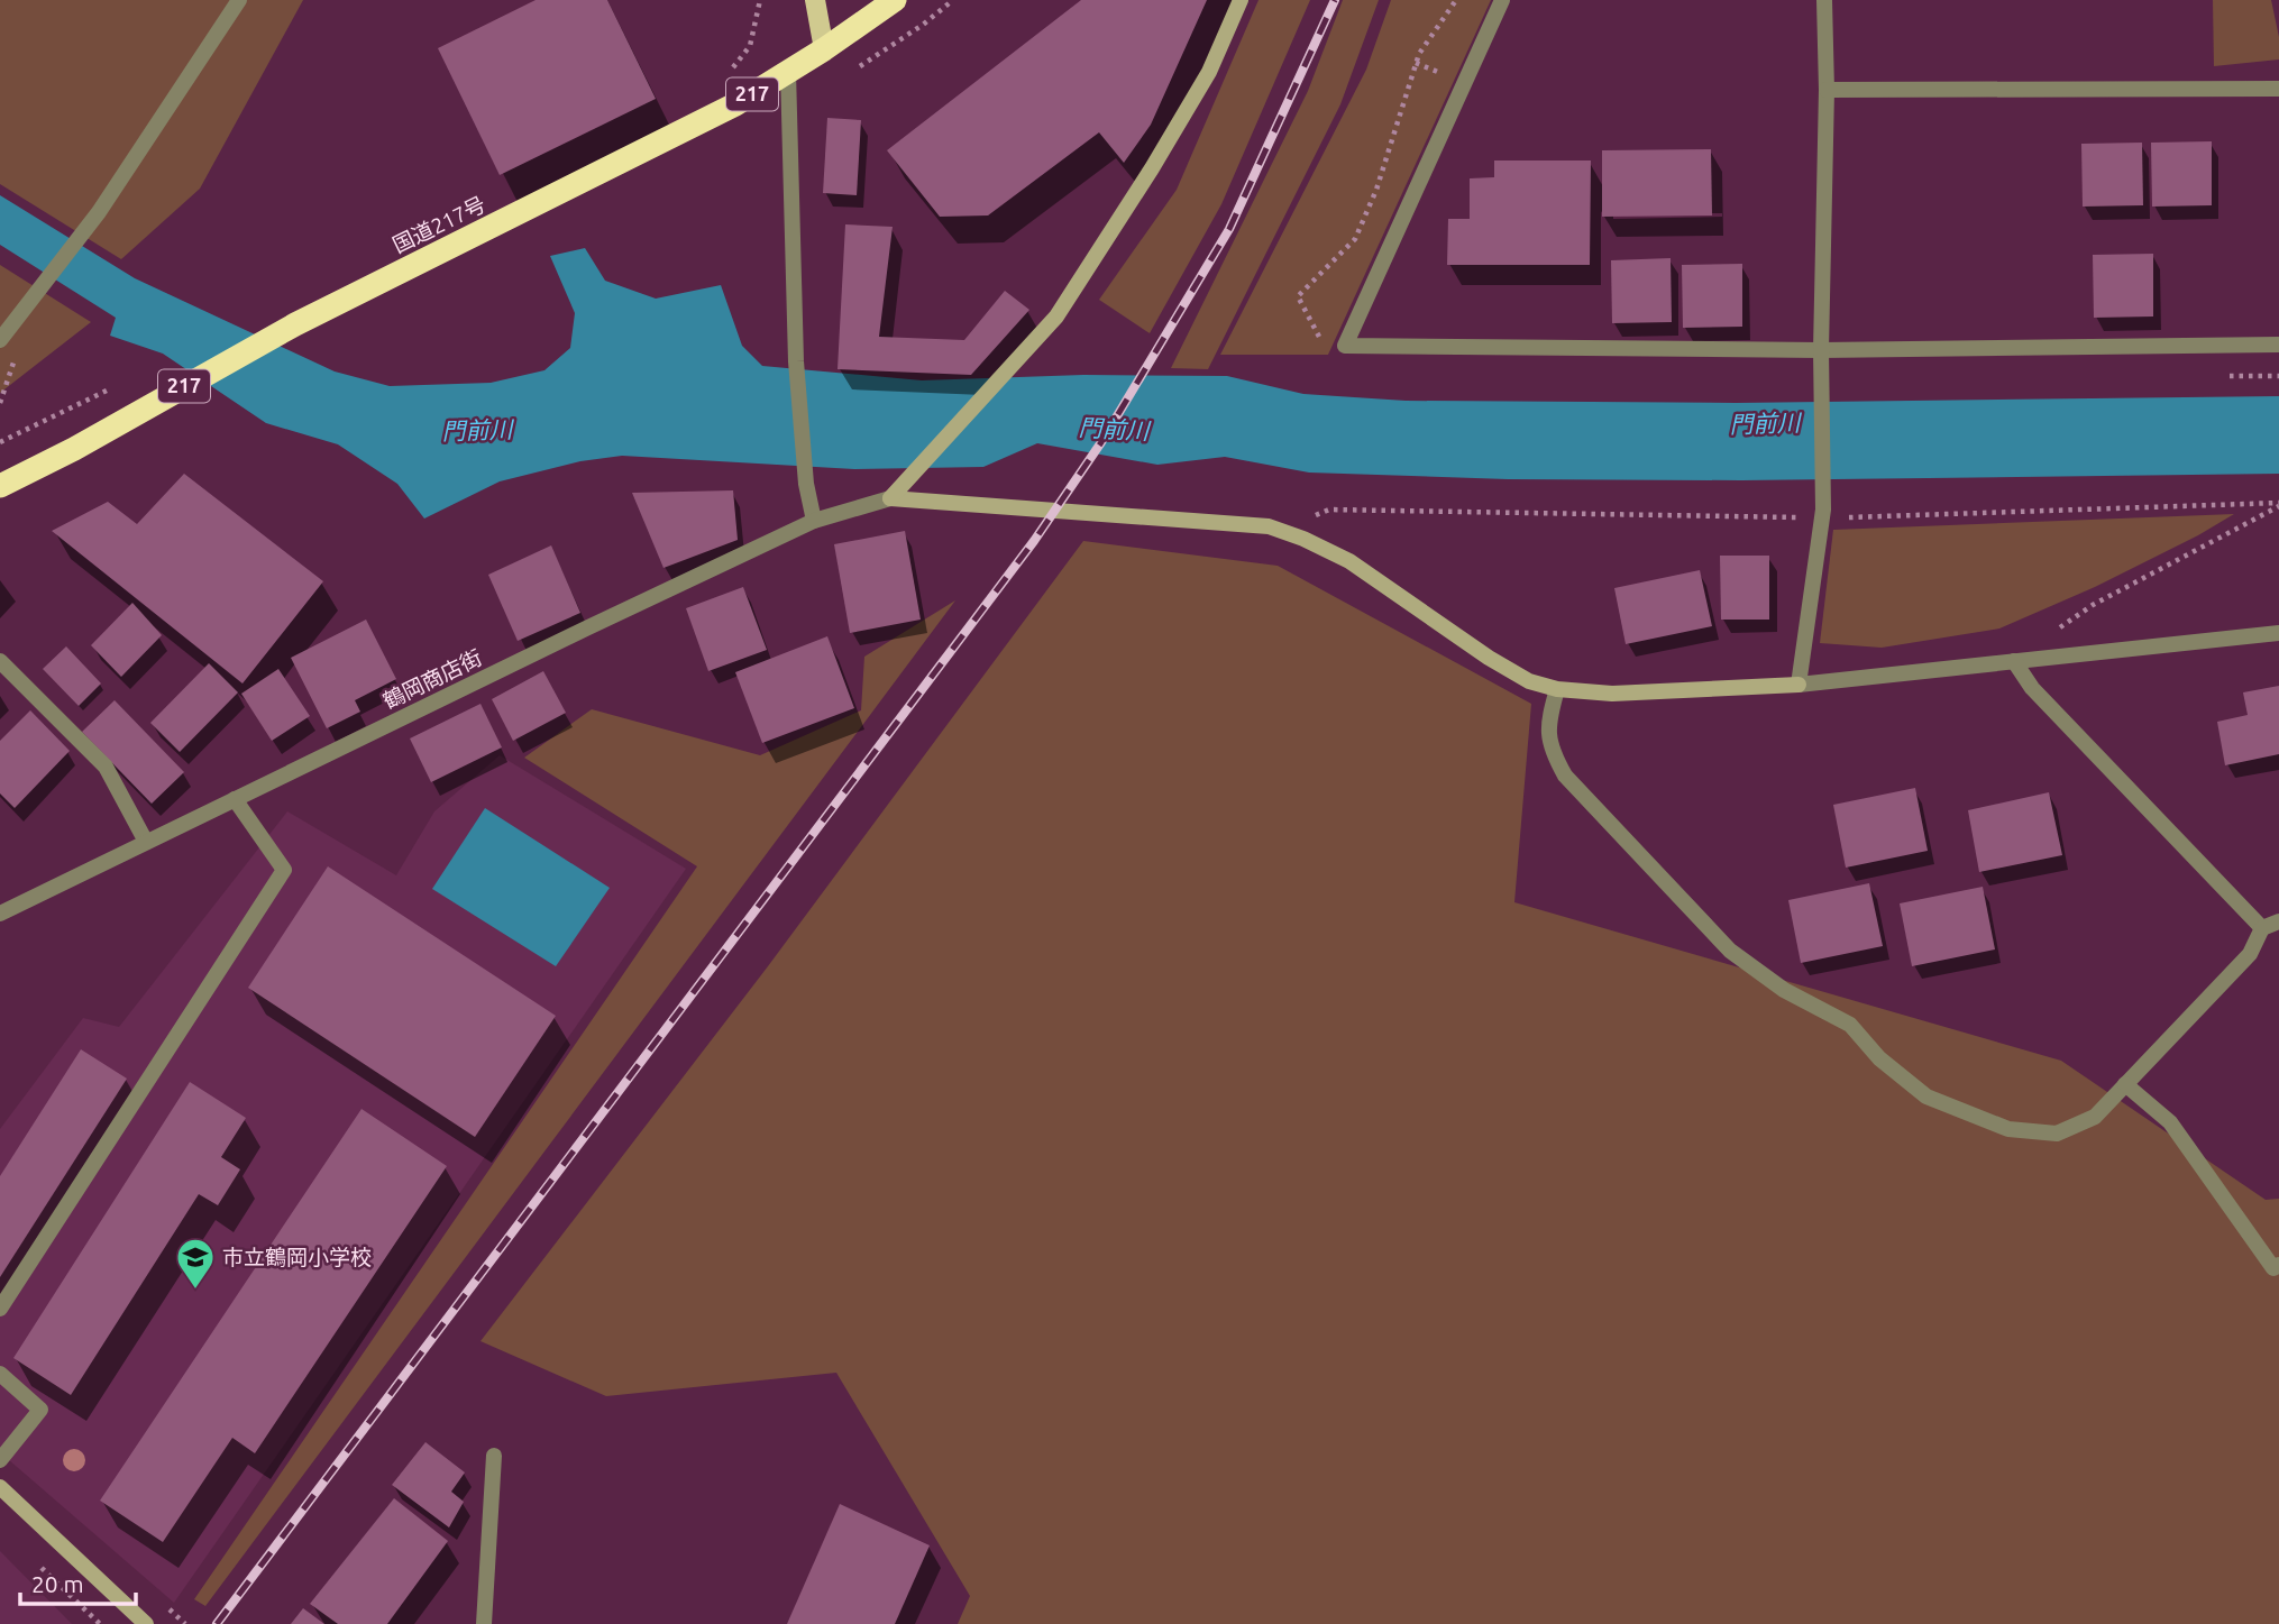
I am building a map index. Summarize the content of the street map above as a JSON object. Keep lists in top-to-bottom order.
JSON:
{
  "streets": {
    "highway": ["217", "国道217号"],
    "street": ["鶴岡商店街"]
  },
  "water": ["門前川"],
  "places": {
    "school or university": ["市立鶴岡小学校"]
  },
  "scale_bar": "20 m"
}
